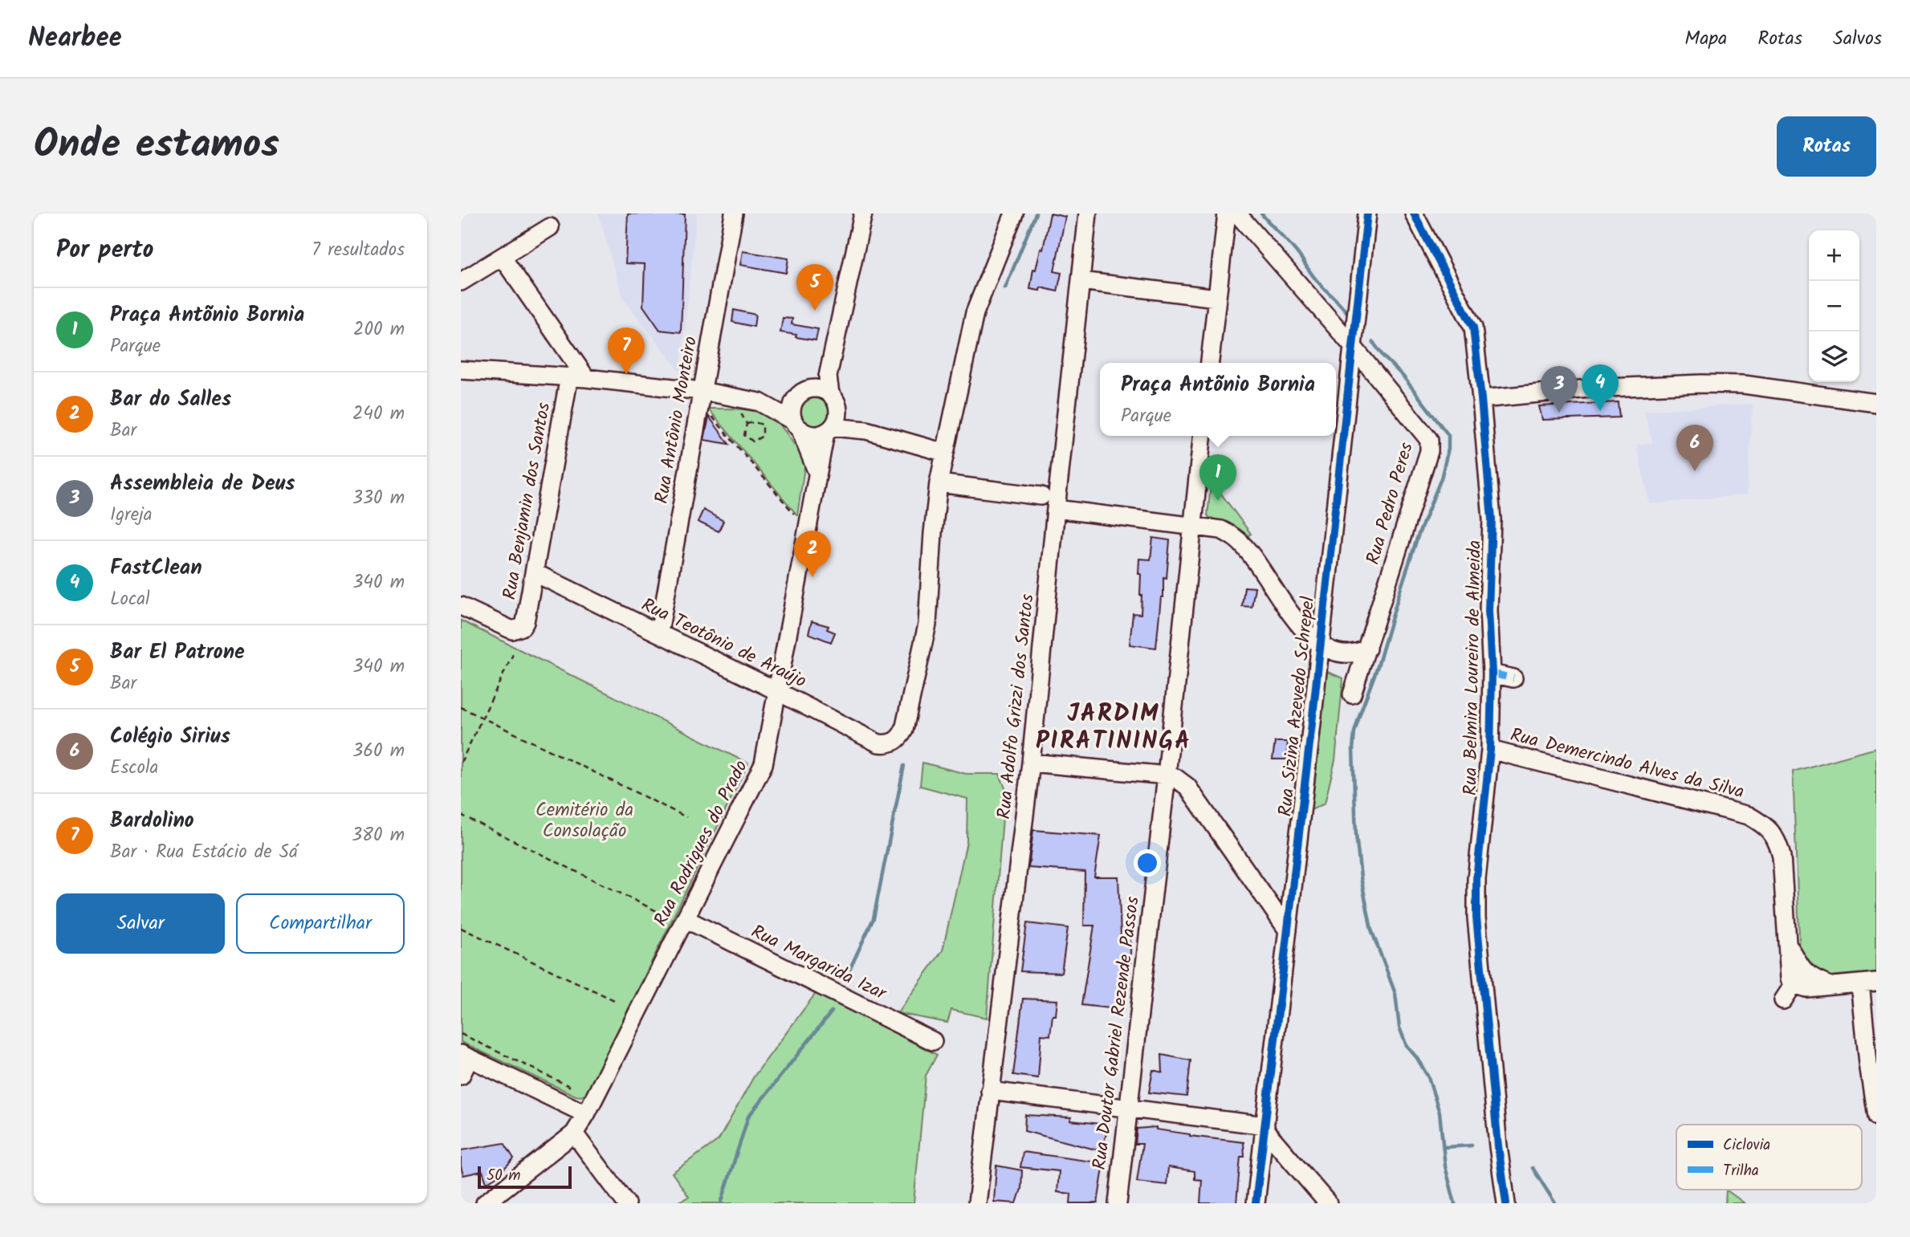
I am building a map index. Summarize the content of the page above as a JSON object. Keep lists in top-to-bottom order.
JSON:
{
  "streets": {
    "street": [
      "Rua Antônio Monteiro",
      "Rua Benjamin dos Santos",
      "Rua Pedro Peres",
      "Rua Teotônio de Araújo",
      "Rua Belmira Loureiro de Almeida",
      "Rua Adolfo Grizzi dos Santos",
      "Rua Sizina Azevedo Schrepel",
      "Rua Demercindo Alves da Silva",
      "Rua Rodrigues do Prado",
      "Rua Margarida Izar",
      "Rua Doutor Gabriel Rezende Passos"
    ]
  },
  "crossings": [
    ["Rua Antônio Monteiro", "Rua Teotônio de Araújo"],
    ["Rua Benjamin dos Santos", "Rua Teotônio de Araújo"],
    ["Rua Pedro Peres", "Rua Sizina Azevedo Schrepel"],
    ["Rua Teotônio de Araújo", "Rua Rodrigues do Prado"],
    ["Rua Belmira Loureiro de Almeida", "Rua Demercindo Alves da Silva"],
    ["Rua Rodrigues do Prado", "Rua Margarida Izar"]
  ],
  "districts": ["JARDIM PIRATININGA"],
  "parks": ["Cemitério da Consolação"],
  "legend": ["Ciclovia", "Trilha"],
  "scale_bar": "50 m",
  "page": {
    "header": "Nearbee",
    "nav": ["Mapa", "Rotas", "Salvos"],
    "title": "Onde estamos",
    "buttons": [
      "Rotas",
      ["Salvar", "Compartilhar"]
    ],
    "heading": ["Por perto", "7 resultados"],
    "map_buttons": ["+", "−"],
    "pins": [
      "5",
      "7",
      "4",
      "3",
      "6",
      "1",
      "2"
    ],
    "list": [
      {
        "mark": "1",
        "name": "Praça Antõnio Bornia",
        "note": "Parque",
        "value": "200 m"
      },
      {
        "mark": "2",
        "name": "Bar do Salles",
        "note": "Bar",
        "value": "240 m"
      },
      {
        "mark": "3",
        "name": "Assembleia de Deus",
        "note": "Igreja",
        "value": "330 m"
      },
      {
        "mark": "4",
        "name": "FastClean",
        "note": "Local",
        "value": "340 m"
      },
      {
        "mark": "5",
        "name": "Bar El Patrone",
        "note": "Bar",
        "value": "340 m"
      },
      {
        "mark": "6",
        "name": "Colégio Sirius",
        "note": "Escola",
        "value": "360 m"
      },
      {
        "mark": "7",
        "name": "Bardolino",
        "note": "Bar · Rua Estácio de Sá",
        "value": "380 m"
      }
    ],
    "popup": ["Praça Antõnio Bornia", "Parque"],
    "scale": "50 m"
  }
}
